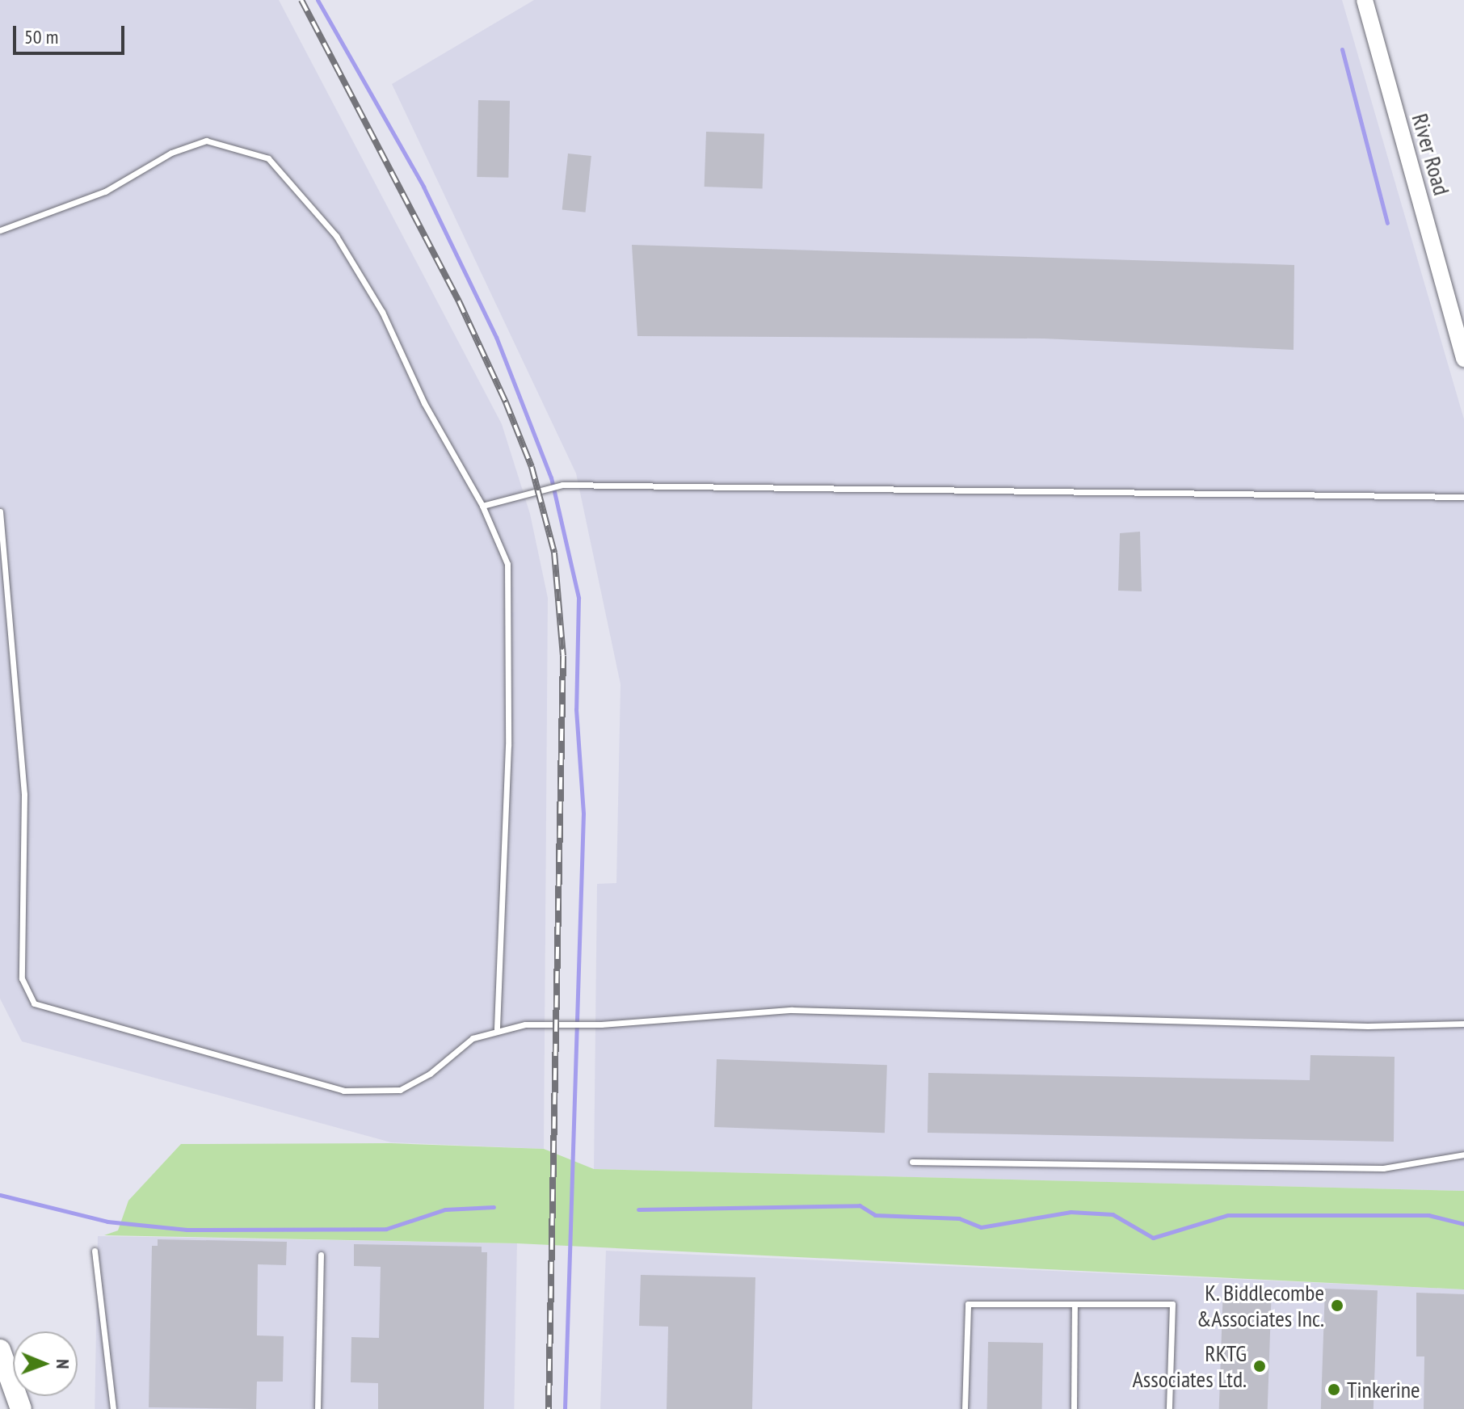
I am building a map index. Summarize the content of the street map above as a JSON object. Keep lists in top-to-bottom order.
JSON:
{
  "streets": {
    "main road": ["River Road"]
  },
  "places": ["K. Biddlecombe &Associates Inc.", "RKTG Associates Ltd.", "Tinkerine"],
  "scale_bar": "50 m",
  "north": "right"
}
